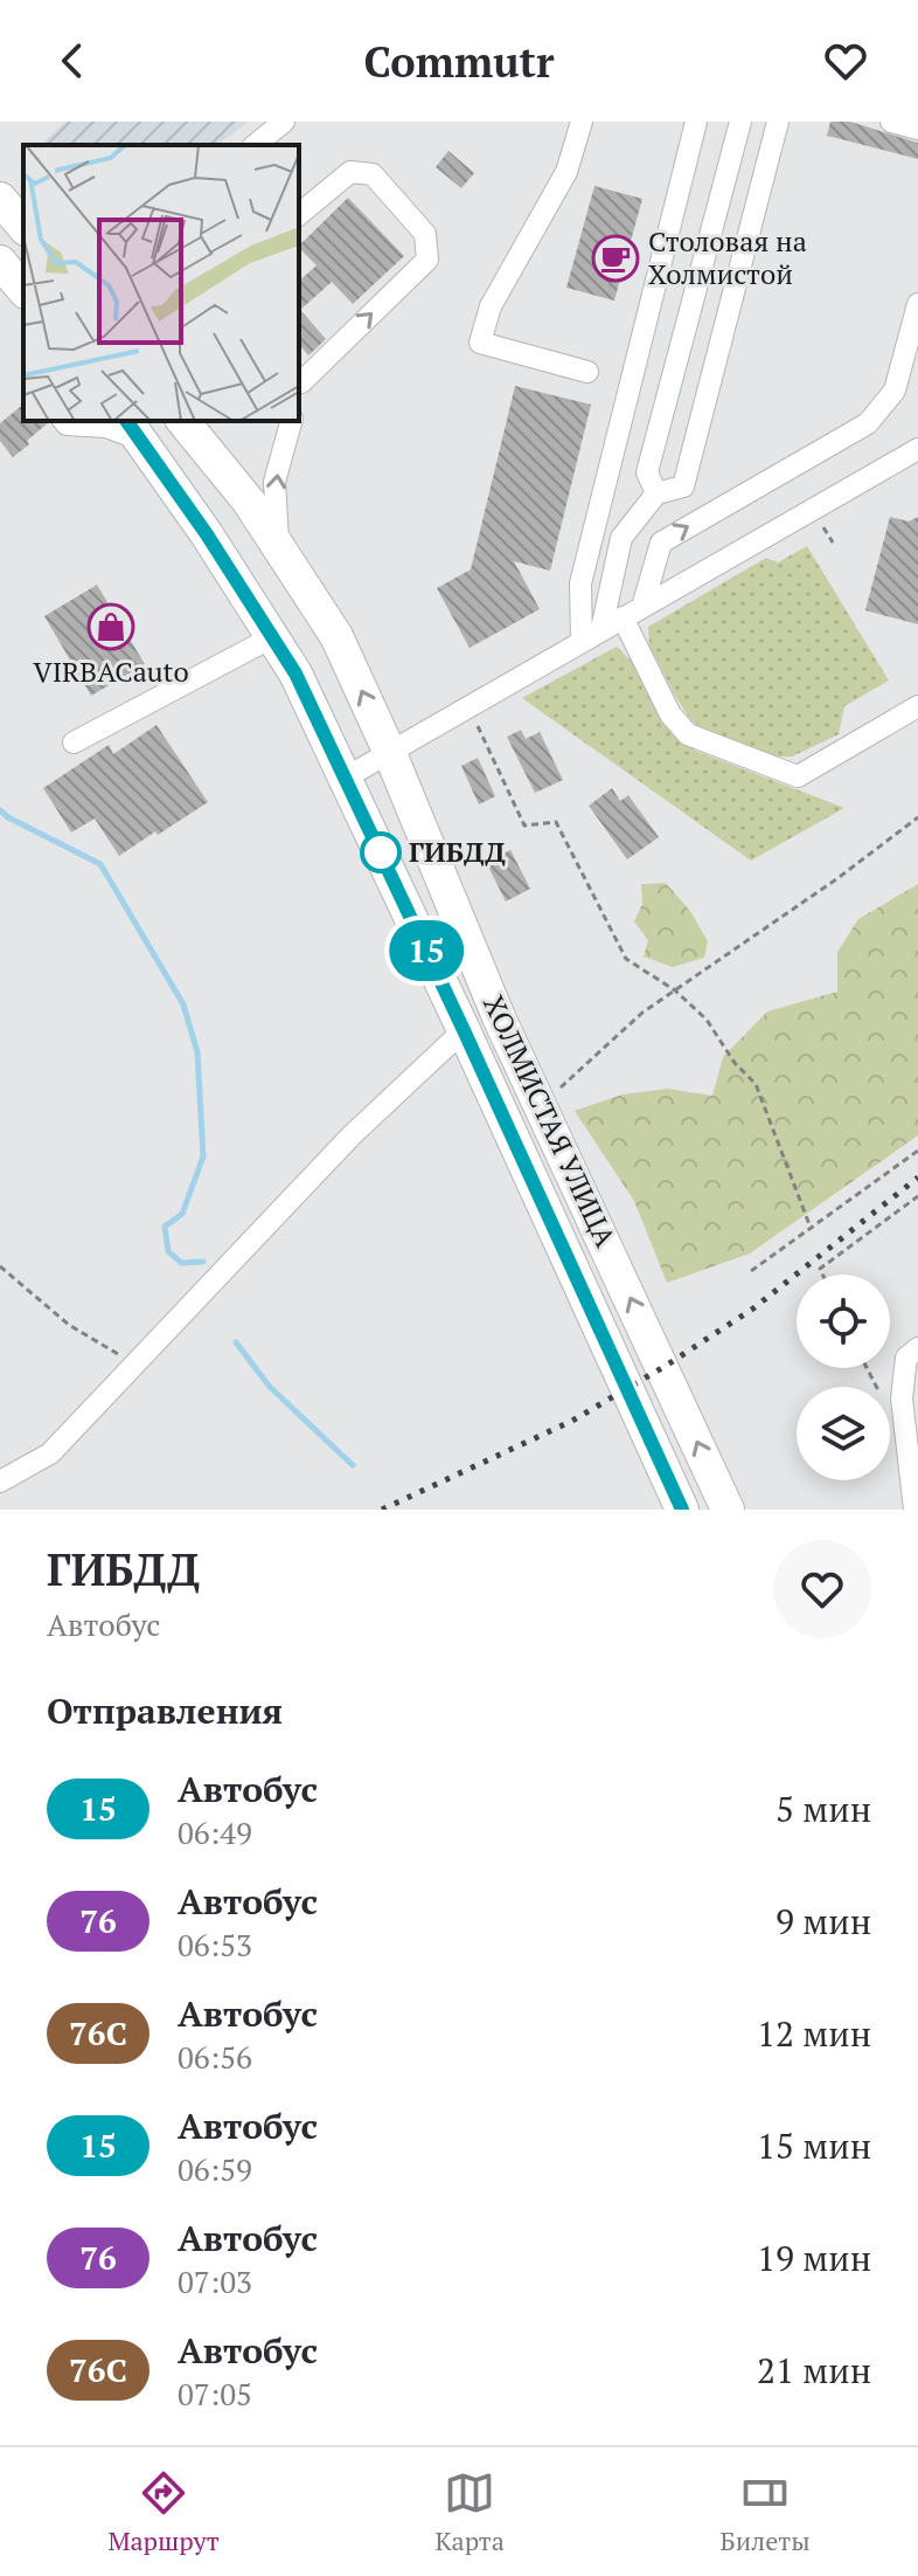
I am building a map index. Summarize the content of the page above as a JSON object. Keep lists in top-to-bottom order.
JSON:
{
  "streets": {
    "highway": ["ХОЛМИСТАЯ УЛИЦА"]
  },
  "places": {
    "cafe": ["Столовая на Холмистой"],
    "shop": ["VIRBACauto"],
    "other": ["ГИБДД"]
  },
  "lines": ["bus line 15"],
  "page": {
    "header": "Commutr",
    "on_map": "15",
    "heading": [
      ["ГИБДД", "Автобус"],
      "Отправления"
    ],
    "list": [
      {
        "mark": "15",
        "name": "Автобус",
        "note": "06:49",
        "value": "5 мин"
      },
      {
        "mark": "76",
        "name": "Автобус",
        "note": "06:53",
        "value": "9 мин"
      },
      {
        "mark": "76С",
        "name": "Автобус",
        "note": "06:56",
        "value": "12 мин"
      },
      {
        "mark": "15",
        "name": "Автобус",
        "note": "06:59",
        "value": "15 мин"
      },
      {
        "mark": "76",
        "name": "Автобус",
        "note": "07:03",
        "value": "19 мин"
      },
      {
        "mark": "76С",
        "name": "Автобус",
        "note": "07:05",
        "value": "21 мин"
      }
    ],
    "tabs": ["Маршрут", "Карта", "Билеты"]
  }
}
